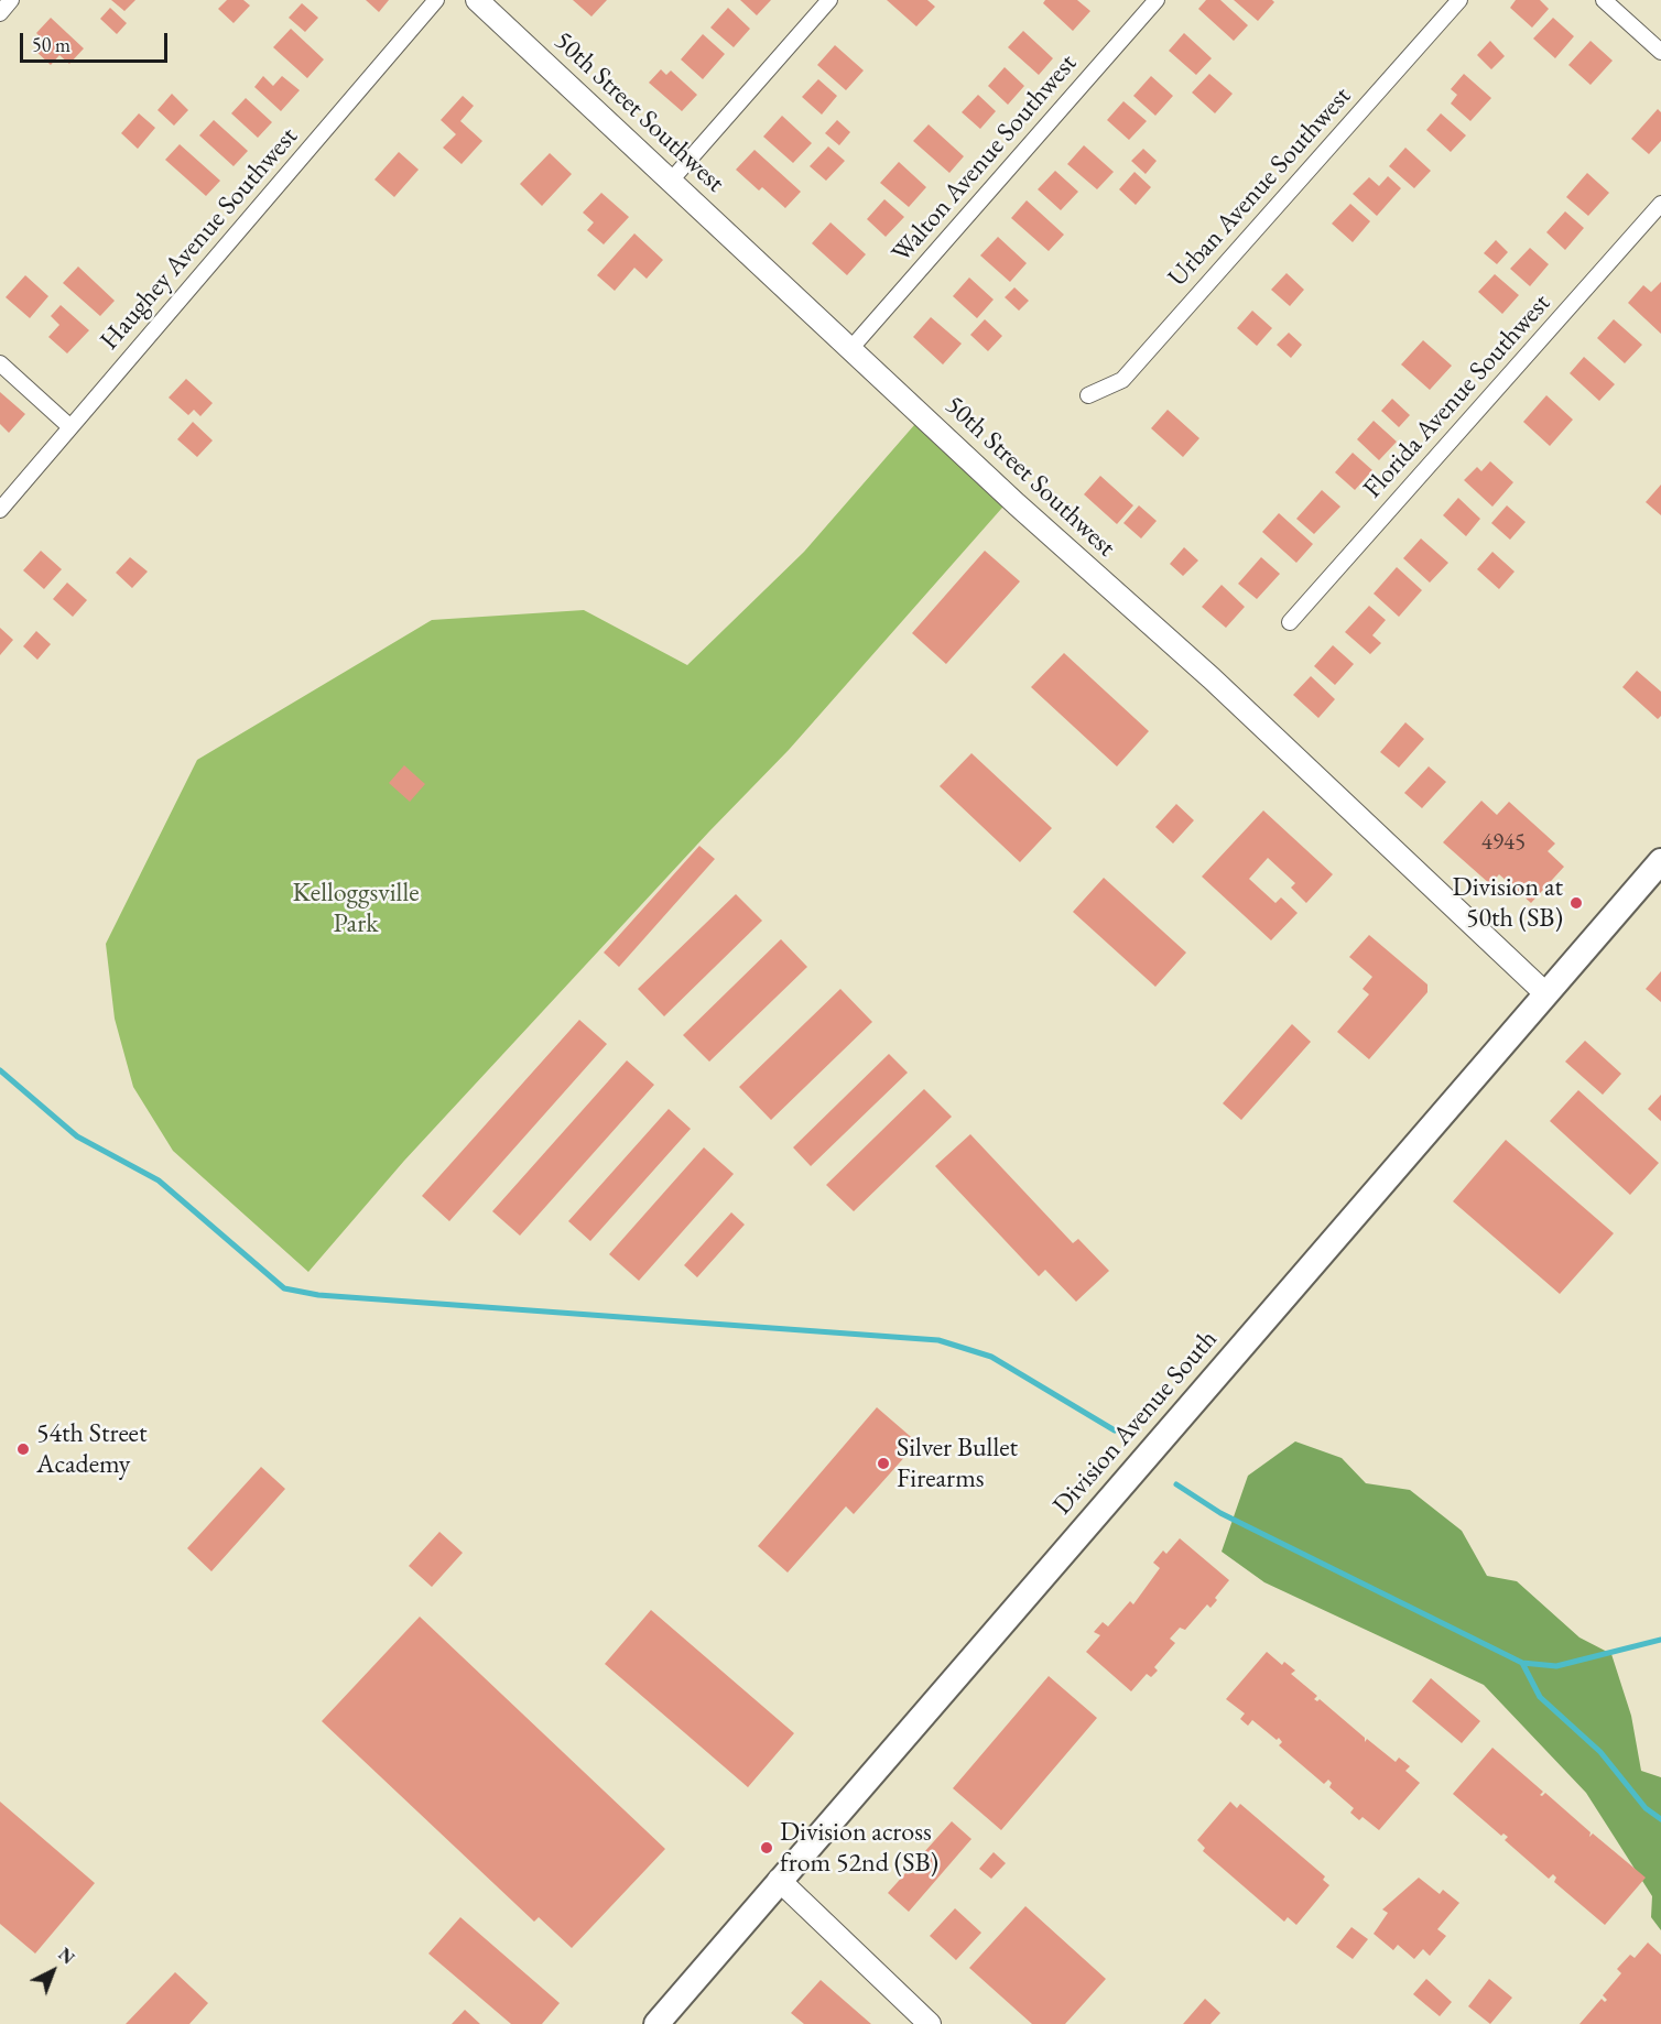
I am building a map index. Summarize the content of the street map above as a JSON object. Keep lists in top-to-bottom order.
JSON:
{
  "streets": {
    "main road": ["Division Avenue South"],
    "street": [
      "50th Street Southwest",
      "Walton Avenue Southwest",
      "Urban Avenue Southwest",
      "Haughey Avenue Southwest",
      "Florida Avenue Southwest"
    ]
  },
  "crossings": [
    ["50th Street Southwest", "Walton Avenue Southwest"],
    ["50th Street Southwest", "Division Avenue South"]
  ],
  "parks": ["Kelloggsville Park"],
  "places": [
    "Division at 50th (SB)",
    "54th Street Academy",
    "Silver Bullet Firearms",
    "Division across from 52nd (SB)"
  ],
  "house_numbers": ["4945"],
  "scale_bar": "50 m",
  "north": "top right"
}
